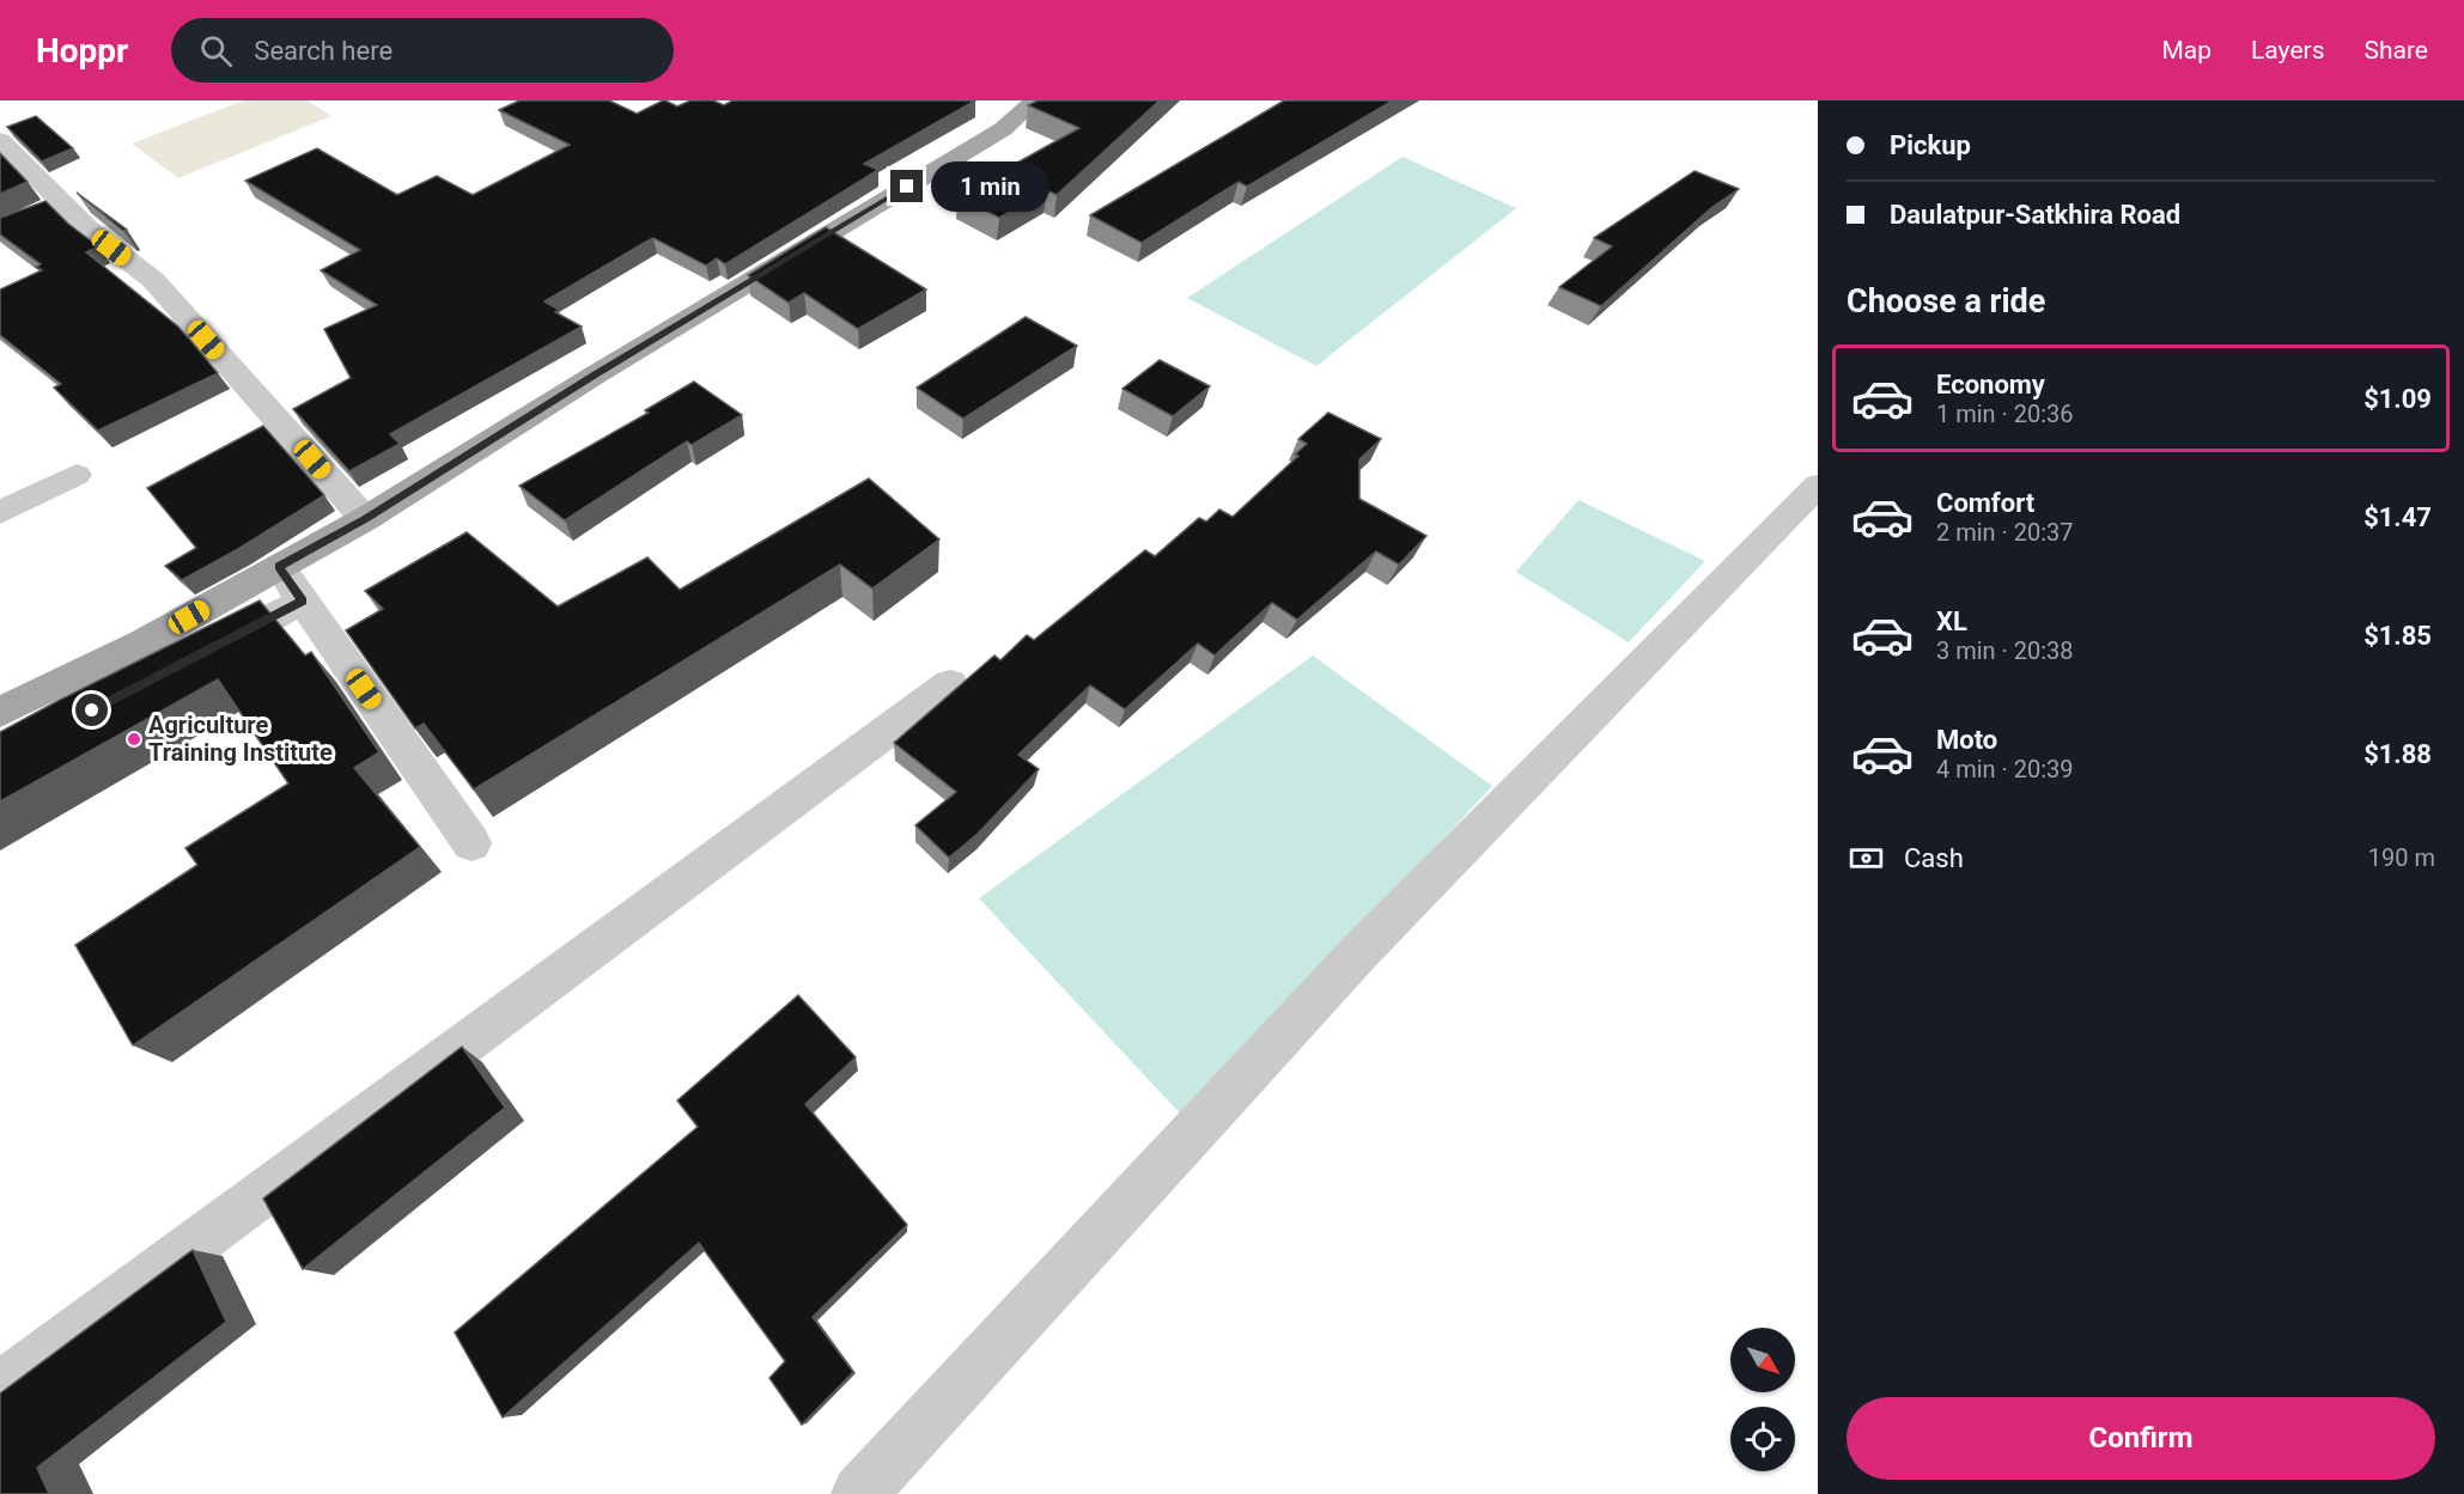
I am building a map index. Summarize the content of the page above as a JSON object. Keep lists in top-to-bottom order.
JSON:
{
  "places": ["Agriculture Training Institute"],
  "north": "bottom right",
  "page": {
    "header": "Hoppr",
    "search": "Search here",
    "nav": ["Map", "Layers", "Share"],
    "banner": ["Pickup", "Daulatpur-Satkhira Road"],
    "bubble": "1 min",
    "heading": "Choose a ride",
    "list": [
      {
        "name": "Economy",
        "note": "1 min · 20:36",
        "value": "$1.09"
      },
      {
        "name": "Comfort",
        "note": "2 min · 20:37",
        "value": "$1.47"
      },
      {
        "name": "XL",
        "note": "3 min · 20:38",
        "value": "$1.85"
      },
      {
        "name": "Moto",
        "note": "4 min · 20:39",
        "value": "$1.88"
      }
    ],
    "pay": ["Cash", "190 m"],
    "buttons": "Confirm"
  }
}
